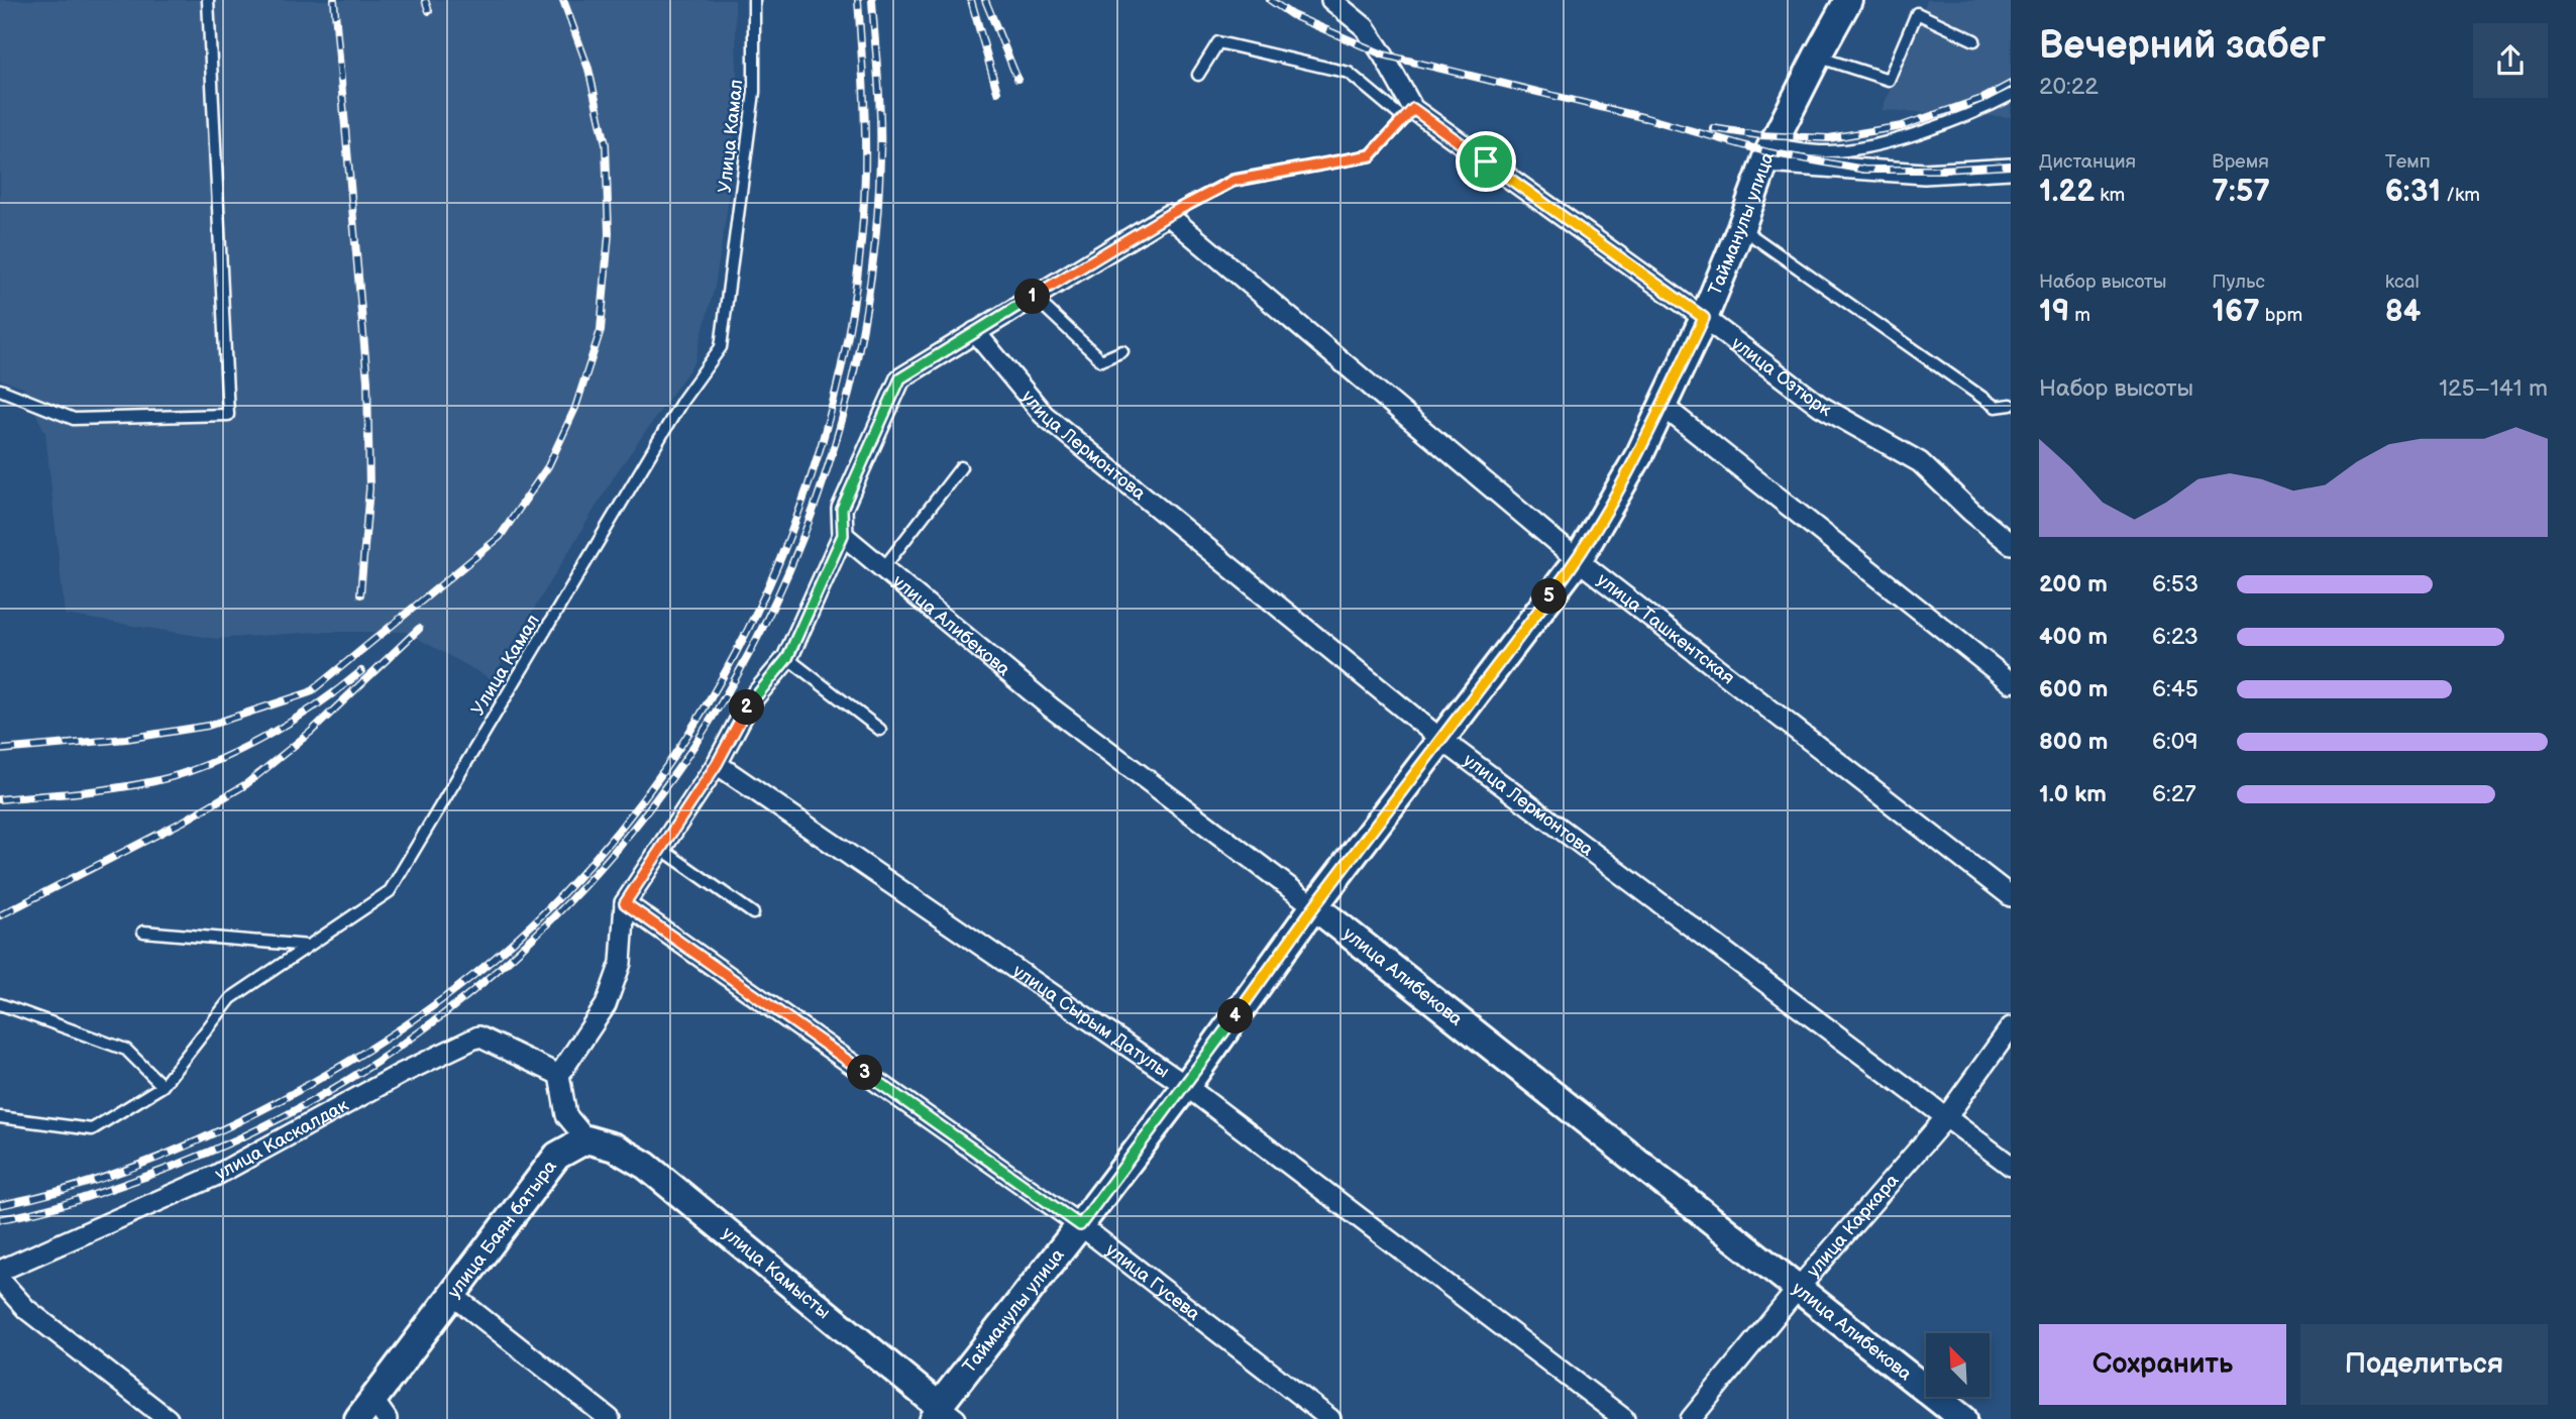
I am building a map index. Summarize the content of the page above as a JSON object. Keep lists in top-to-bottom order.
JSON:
{
  "streets": {
    "street": [
      "Тайманулы улица",
      "улица Озтюрк",
      "улица Лермонтова",
      "улица Алибекова",
      "улица Ташкентская",
      "улица Сырым Датулы",
      "улица Каскалдак",
      "улица Каркара",
      "улица Баян батыра",
      "улица Камысты",
      "улица Гусева"
    ],
    "lane": ["Улица Камал"]
  },
  "crossings": [
    ["Тайманулы улица", "улица Озтюрк"],
    ["Тайманулы улица", "улица Лермонтова"],
    ["Тайманулы улица", "улица Алибекова"],
    ["Тайманулы улица", "улица Ташкентская"],
    ["Тайманулы улица", "улица Сырым Датулы"],
    ["Тайманулы улица", "улица Камысты"],
    ["Тайманулы улица", "улица Гусева"],
    ["улица Лермонтова", "улица Каркара"],
    ["улица Алибекова", "улица Каркара"],
    ["улица Баян батыра", "улица Камысты"]
  ],
  "north": "top left",
  "page": {
    "heading": ["Вечерний забег", "20:22"],
    "stats": [
      ["Дистанция", "1.22 km"],
      ["Время", "7:57"],
      ["Темп", "6:31 /km"],
      ["Набор высоты", "19 m"],
      ["Пульс", "167 bpm"],
      ["kcal", "84"]
    ],
    "pins": [
      "1",
      "5",
      "2",
      "4",
      "3"
    ],
    "chart": ["Набор высоты", "125–141 m"],
    "list": [
      {
        "name": "200 m",
        "note": "6:53"
      },
      {
        "name": "400 m",
        "note": "6:23"
      },
      {
        "name": "600 m",
        "note": "6:45"
      },
      {
        "name": "800 m",
        "note": "6:09"
      },
      {
        "name": "1.0 km",
        "note": "6:27"
      }
    ],
    "buttons": ["Сохранить", "Поделиться"]
  }
}
